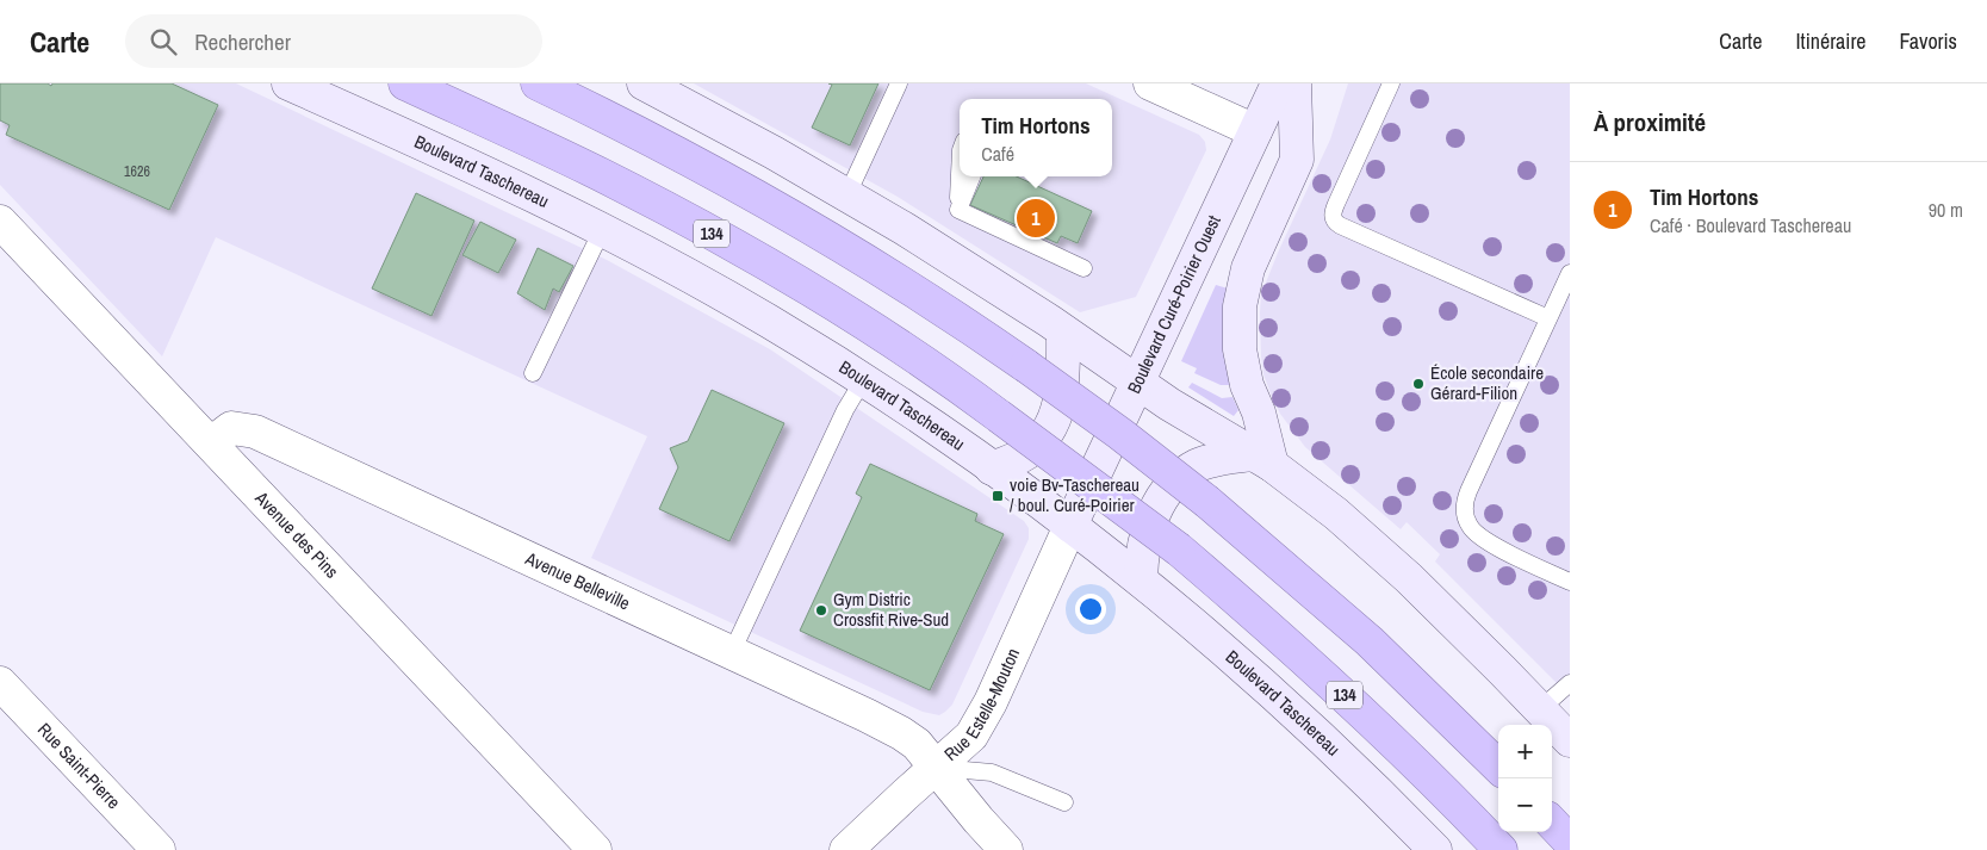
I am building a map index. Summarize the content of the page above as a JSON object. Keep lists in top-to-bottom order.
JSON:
{
  "streets": {
    "highway": ["134"],
    "main road": ["Boulevard Taschereau", "Boulevard Curé-Poirier Ouest"],
    "street": [
      "Avenue des Pins",
      "Avenue Belleville",
      "Rue Estelle-Mouton",
      "Rue Saint-Pierre"
    ]
  },
  "crossings": [
    ["Boulevard Taschereau", "Boulevard Curé-Poirier Ouest"],
    ["Boulevard Taschereau", "Rue Estelle-Mouton"],
    ["Boulevard Curé-Poirier Ouest", "Rue Estelle-Mouton"],
    ["Avenue des Pins", "Avenue Belleville"],
    ["Avenue Belleville", "Rue Estelle-Mouton"]
  ],
  "places": {
    "other": ["École secondaire Gérard-Filion", "Gym Distric Crossfit Rive-Sud"],
    "transit": ["voie Bv-Taschereau / boul. Curé-Poirier"]
  },
  "house_numbers": ["1626"],
  "page": {
    "header": "Carte",
    "search": "Rechercher",
    "nav": ["Carte", "Itinéraire", "Favoris"],
    "heading": "À proximité",
    "popup": ["Tim Hortons", "Café"],
    "list": [
      {
        "mark": "1",
        "name": "Tim Hortons",
        "note": "Café · Boulevard Taschereau",
        "value": "90 m"
      }
    ],
    "pins": "1",
    "map_buttons": ["+", "−"]
  }
}
